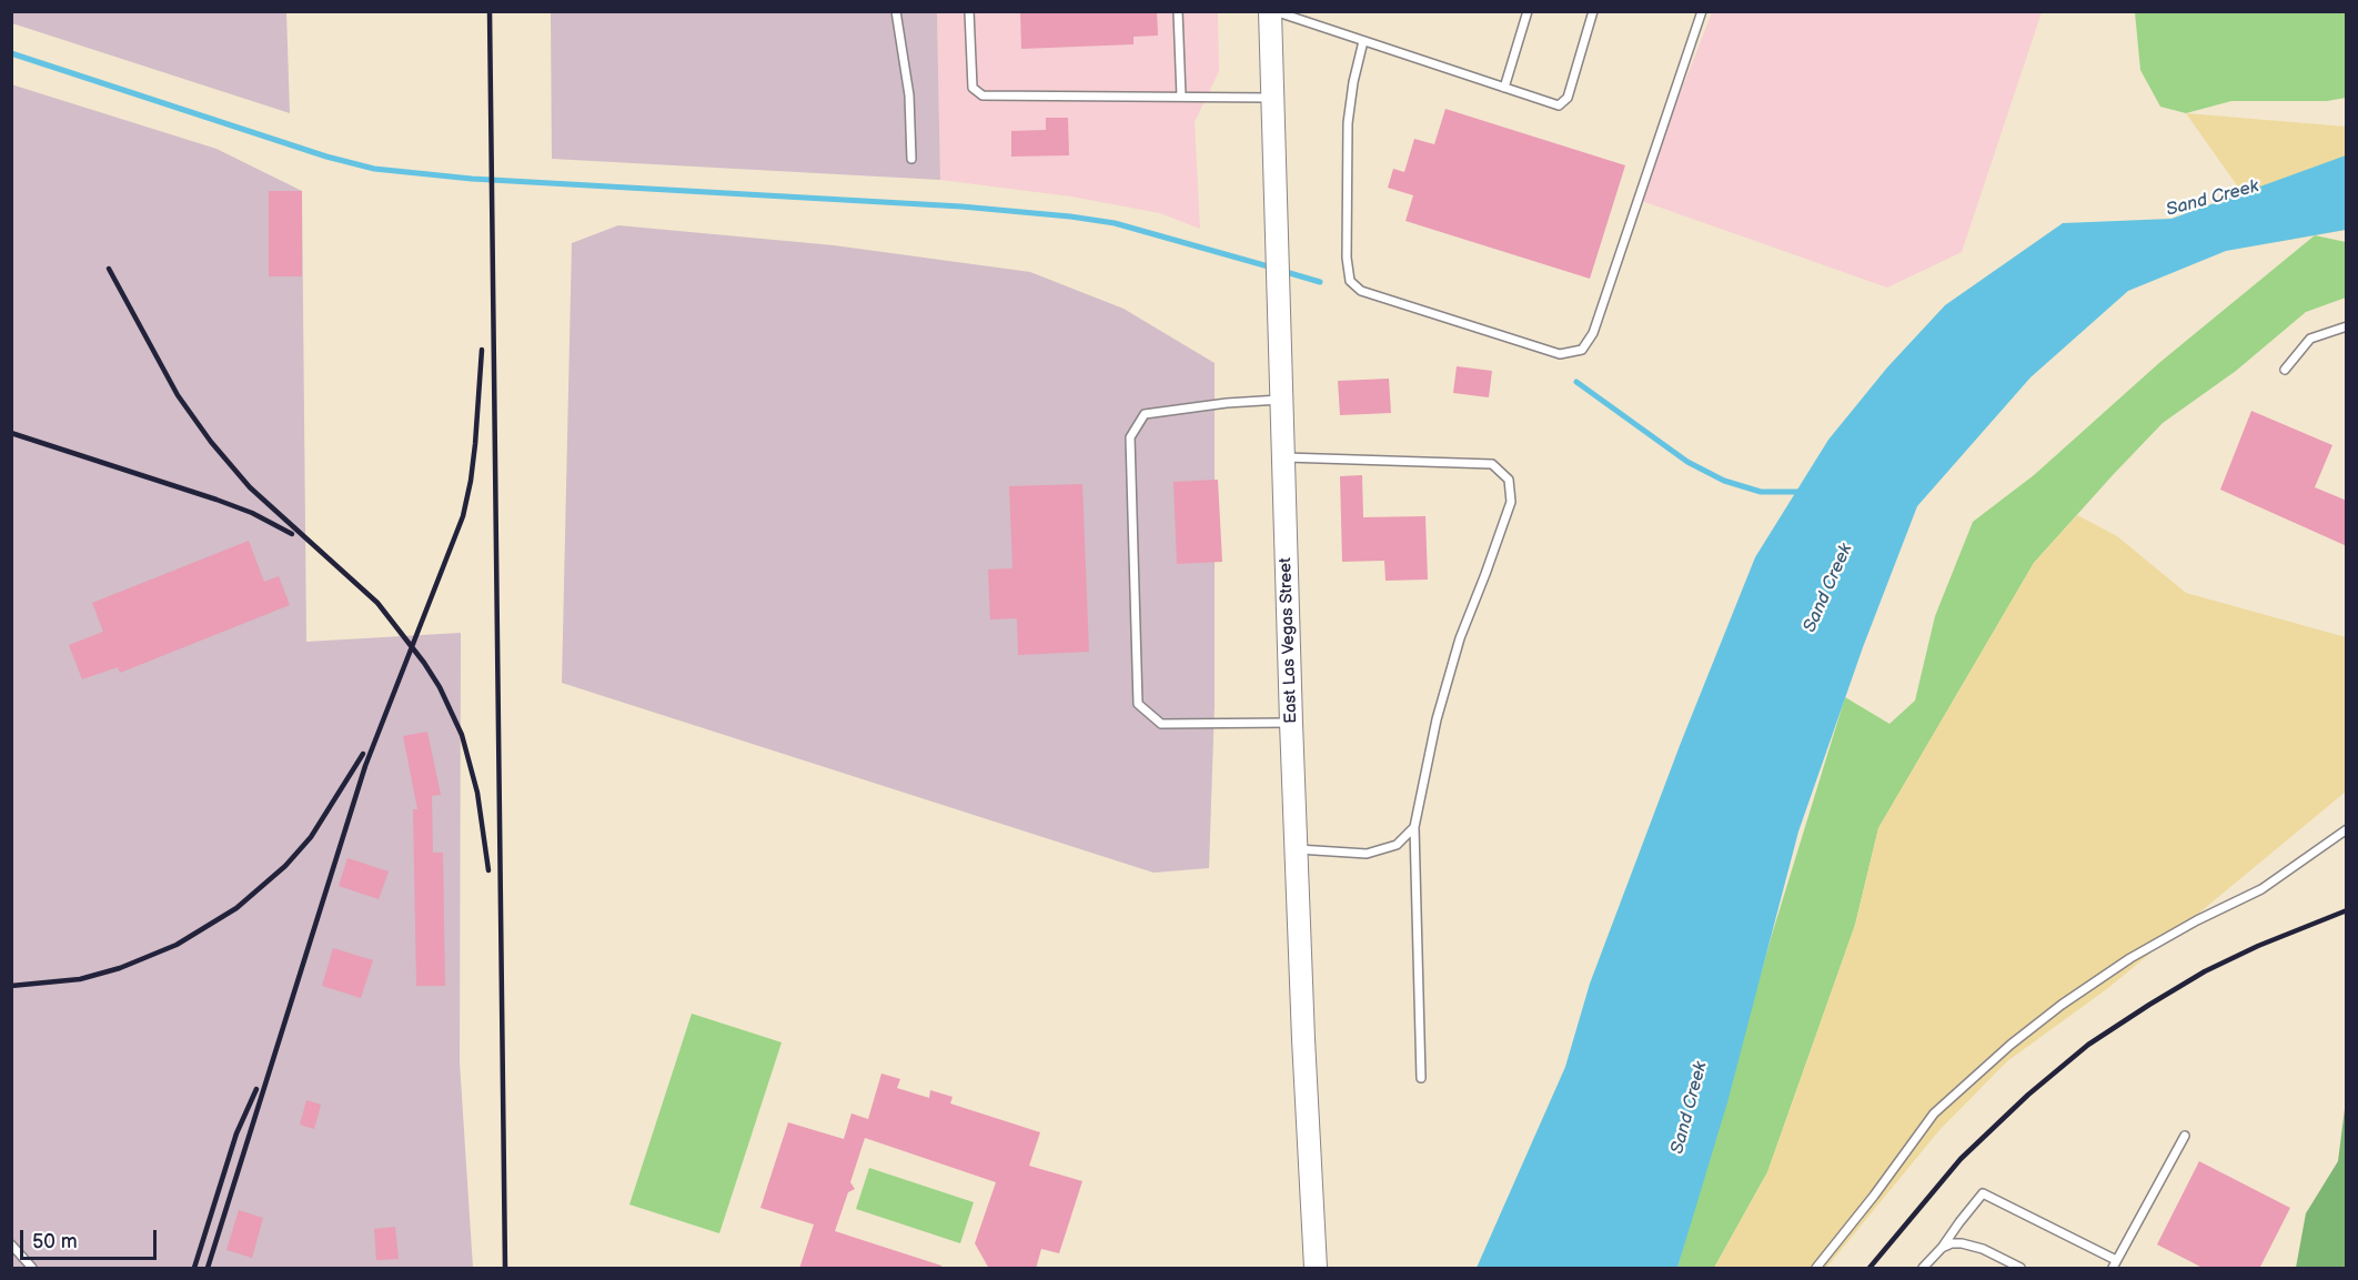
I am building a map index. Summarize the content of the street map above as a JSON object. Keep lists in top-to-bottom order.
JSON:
{
  "streets": {
    "street": ["East Las Vegas Street"]
  },
  "water": ["Sand Creek"],
  "scale_bar": "50 m"
}
